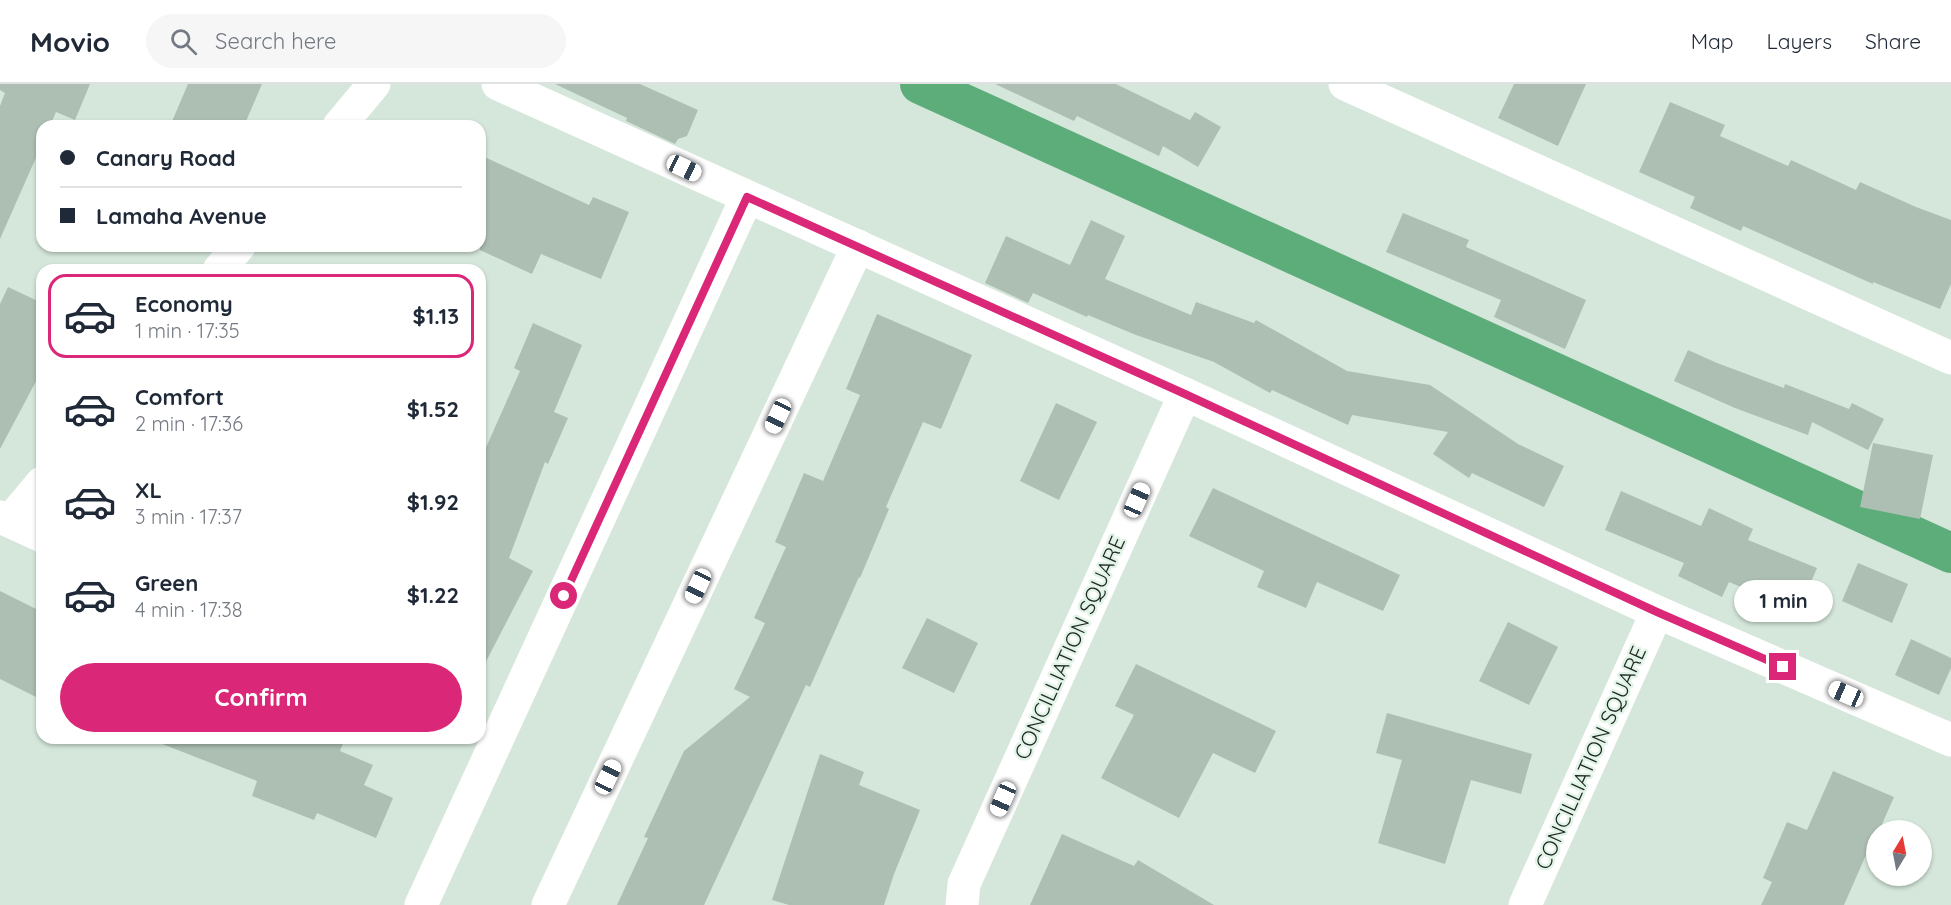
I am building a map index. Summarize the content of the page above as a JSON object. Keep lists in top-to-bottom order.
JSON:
{
  "streets": {
    "street": ["CONCILLIATION SQUARE"]
  },
  "north": "top",
  "page": {
    "header": "Movio",
    "search": "Search here",
    "nav": ["Map", "Layers", "Share"],
    "banner": ["Canary Road", "Lamaha Avenue"],
    "list": [
      {
        "name": "Economy",
        "note": "1 min · 17:35",
        "value": "$1.13"
      },
      {
        "name": "Comfort",
        "note": "2 min · 17:36",
        "value": "$1.52"
      },
      {
        "name": "XL",
        "note": "3 min · 17:37",
        "value": "$1.92"
      },
      {
        "name": "Green",
        "note": "4 min · 17:38",
        "value": "$1.22"
      }
    ],
    "bubble": "1 min",
    "buttons": "Confirm"
  }
}
